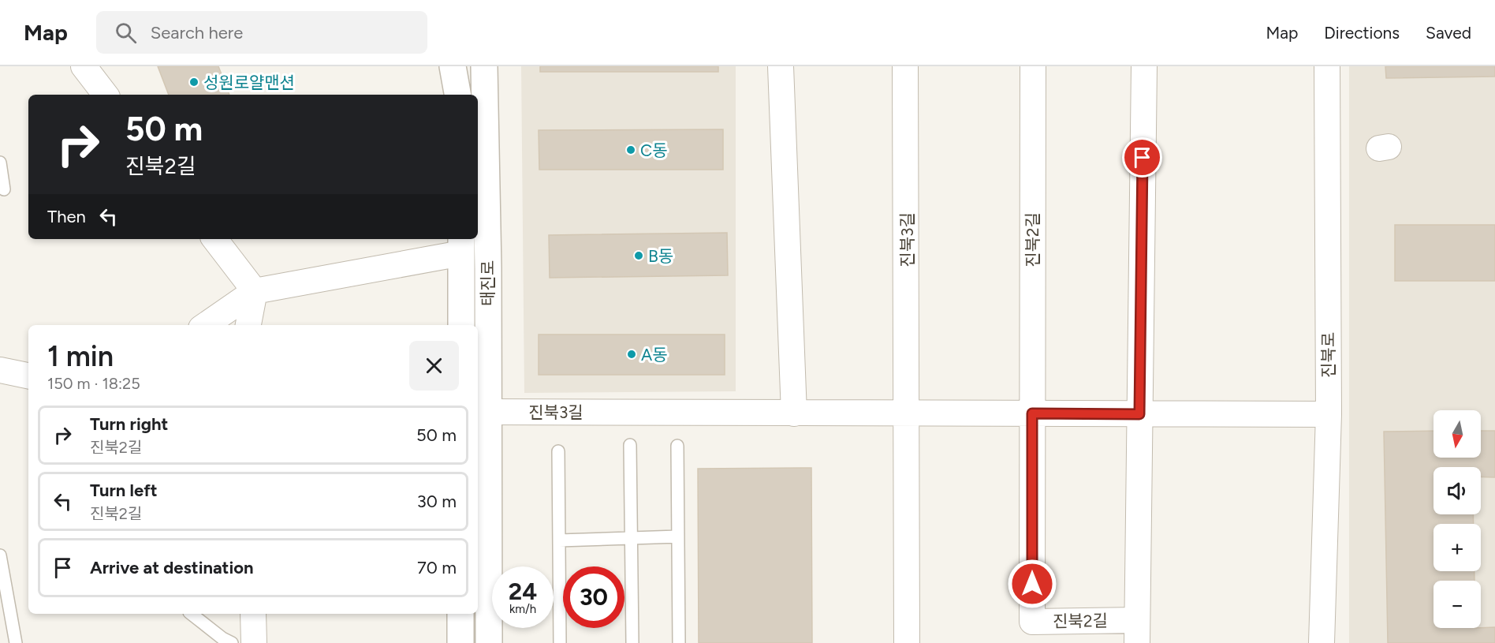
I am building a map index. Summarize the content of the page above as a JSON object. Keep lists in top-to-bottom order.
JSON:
{
  "streets": {
    "street": [
      "진북3길",
      "진북2길",
      "태진로",
      "진북로"
    ]
  },
  "crossings": [
    ["진북3길", "태진로"]
  ],
  "places": [
    "성원로얄맨션",
    "C동",
    "B동",
    "A동"
  ],
  "north": "bottom",
  "page": {
    "header": "Map",
    "search": "Search here",
    "nav": ["Map", "Directions", "Saved"],
    "turn": ["50 m", "진북2길"],
    "then": "Then",
    "heading": ["1 min", "150 m · 18:25"],
    "list": [
      {
        "name": "Turn right",
        "note": "진북2길",
        "value": "50 m"
      },
      {
        "name": "Turn left",
        "note": "진북2길",
        "value": "30 m"
      },
      {
        "name": "Arrive at destination",
        "value": "70 m"
      }
    ],
    "map_buttons": ["+", "−"],
    "speed": "24 km/h",
    "limit": "30"
  }
}
